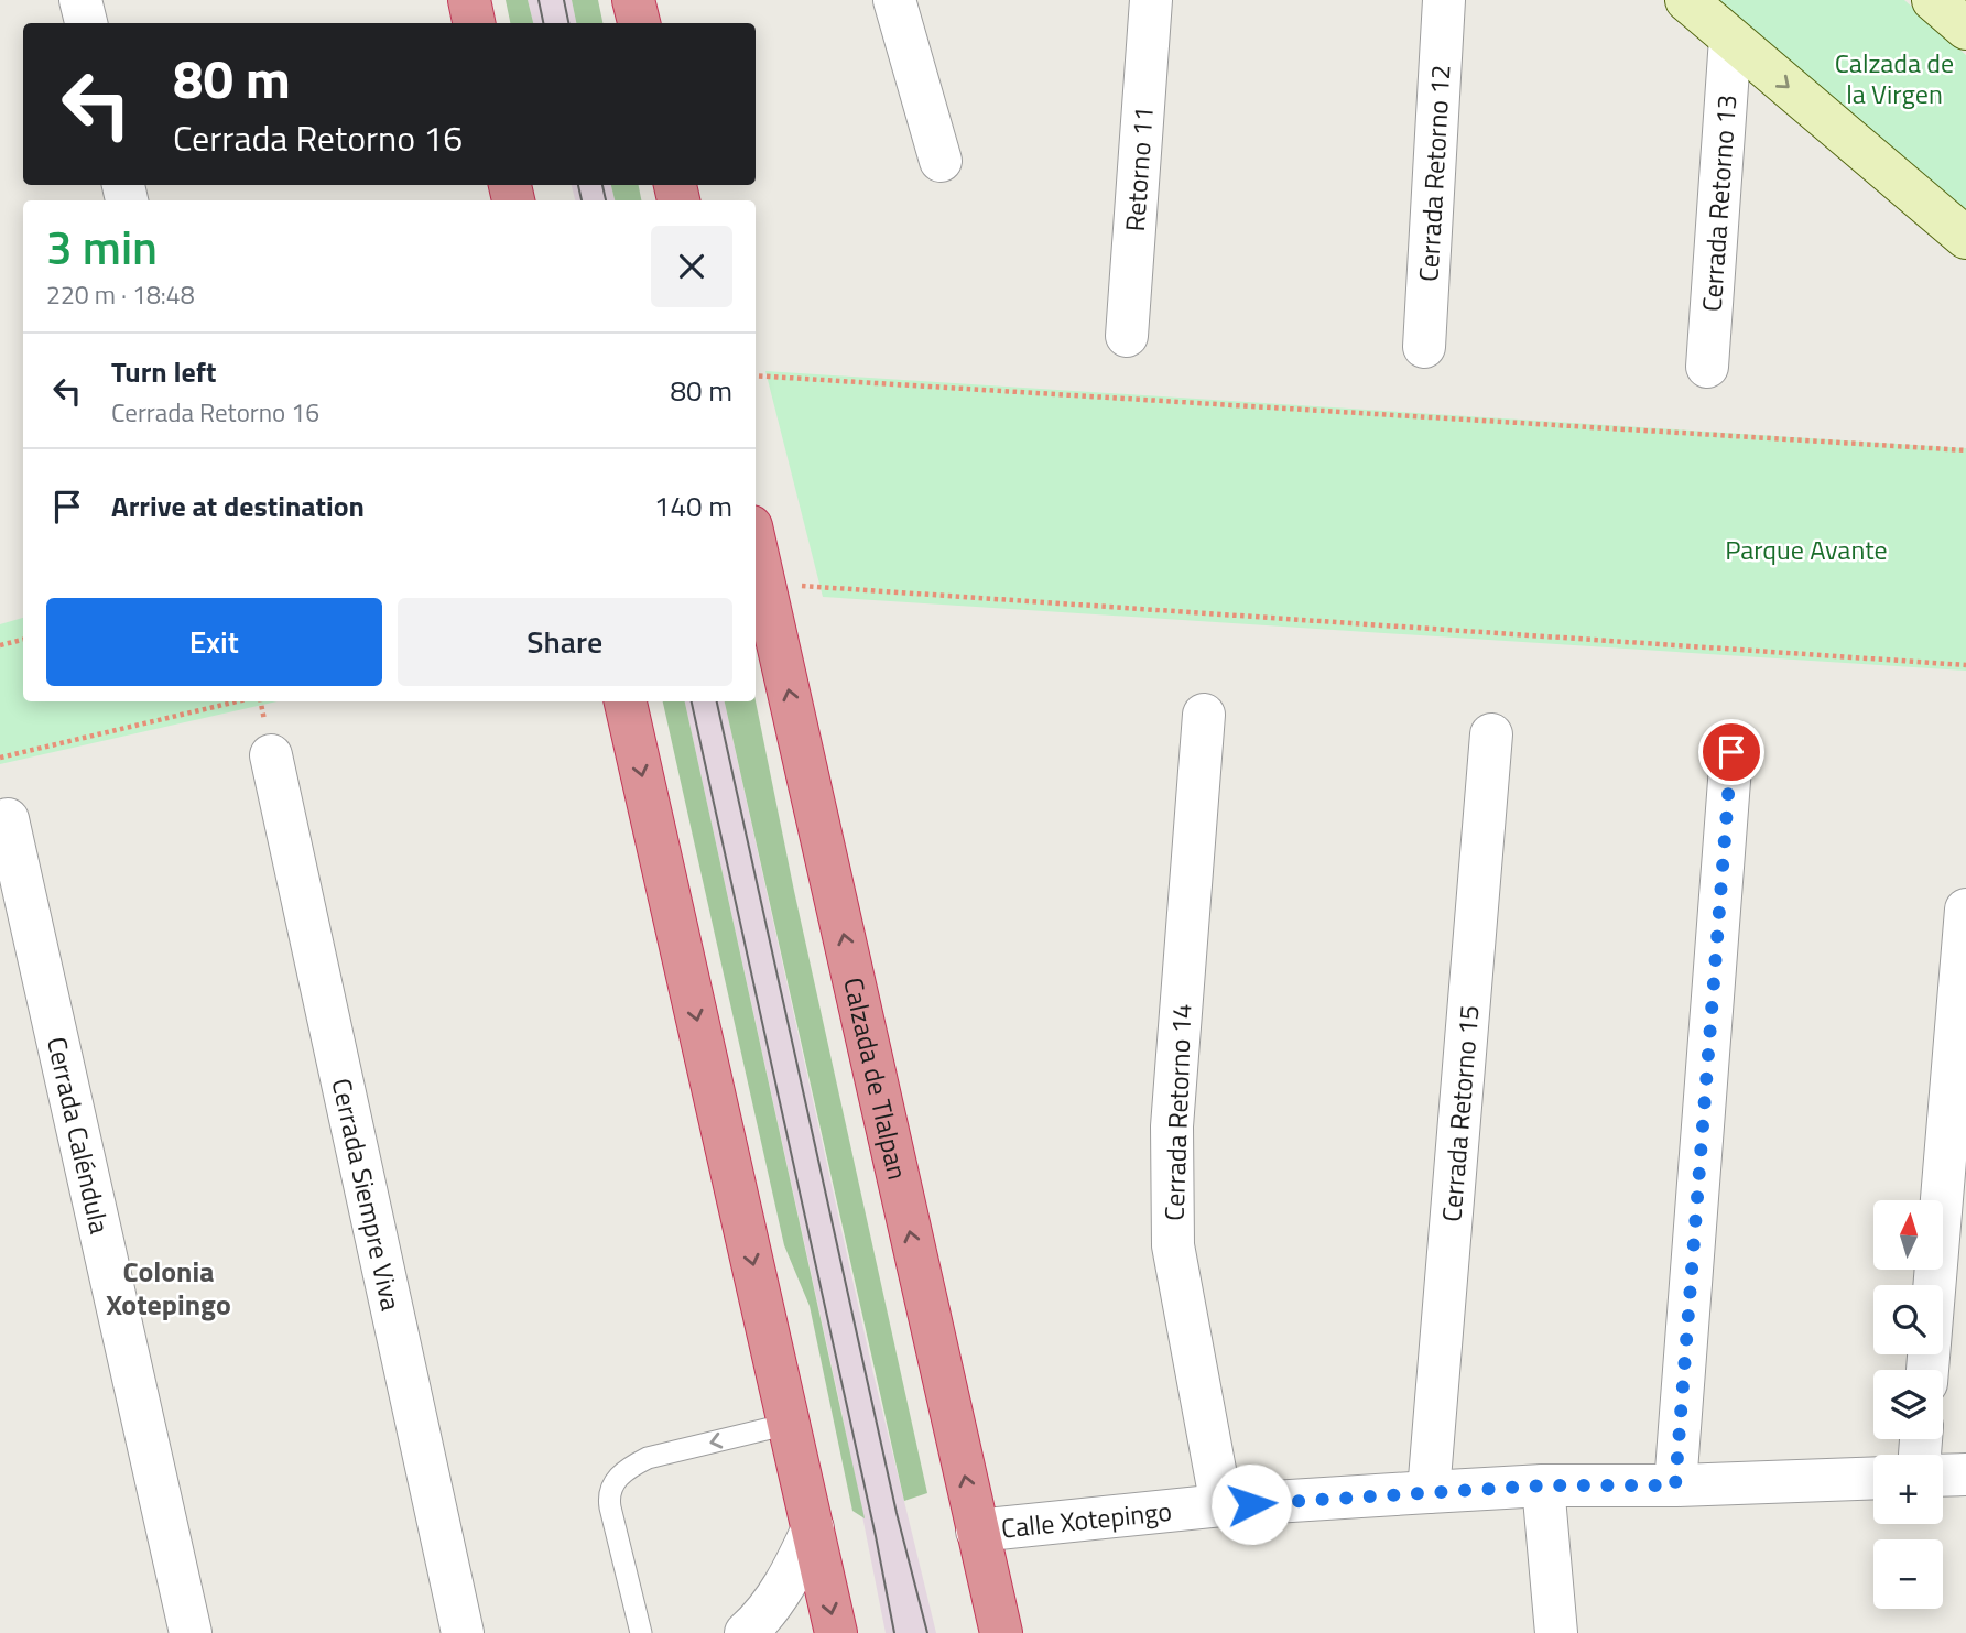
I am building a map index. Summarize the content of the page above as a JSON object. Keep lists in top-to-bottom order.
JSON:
{
  "streets": {
    "highway": ["Calzada de Tlalpan"],
    "street": [
      "Retorno 11",
      "Cerrada Retorno 12",
      "Cerrada Retorno 13",
      "Cerrada Retorno 14",
      "Cerrada Retorno 15",
      "Cerrada Caléndula",
      "Cerrada Siempre Viva",
      "Calle Xotepingo"
    ]
  },
  "crossings": [
    ["Calzada de Tlalpan", "Calle Xotepingo"],
    ["Cerrada Retorno 14", "Calle Xotepingo"],
    ["Cerrada Retorno 15", "Calle Xotepingo"]
  ],
  "districts": ["Colonia Xotepingo"],
  "parks": ["Calzada de la Virgen", "Parque Avante"],
  "north": "top",
  "page": {
    "turn": ["80 m", "Cerrada Retorno 16"],
    "heading": ["3 min", "220 m · 18:48"],
    "list": [
      {
        "name": "Turn left",
        "note": "Cerrada Retorno 16",
        "value": "80 m"
      },
      {
        "name": "Arrive at destination",
        "value": "140 m"
      }
    ],
    "buttons": ["Exit", "Share"],
    "map_buttons": ["+", "−"]
  }
}
